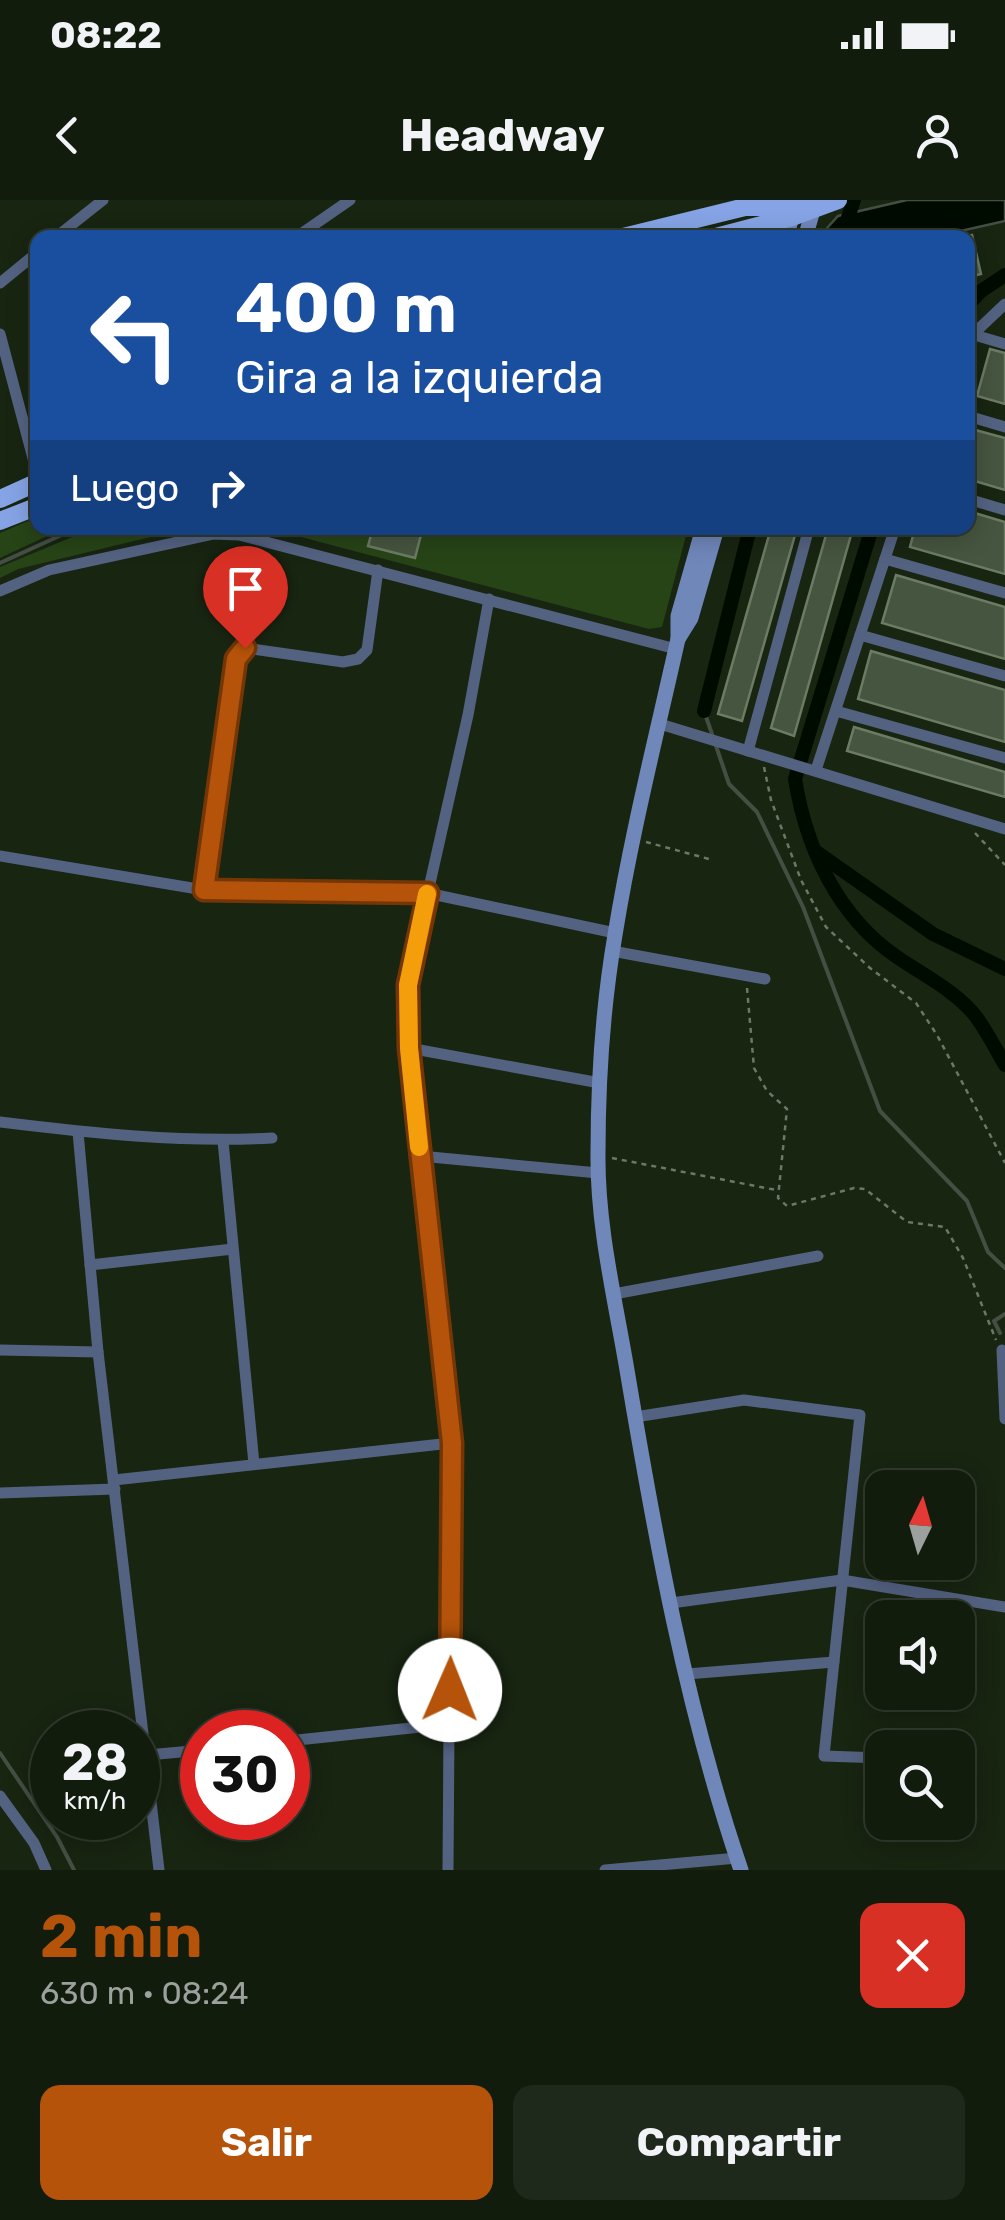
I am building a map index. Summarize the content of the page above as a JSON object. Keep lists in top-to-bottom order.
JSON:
{
  "north": "top",
  "page": {
    "status": "08:22",
    "header": "Headway",
    "turn": ["400 m", "Gira a la izquierda"],
    "then": "Luego",
    "speed": "28 km/h",
    "limit": "30",
    "heading": ["2 min", "630 m · 08:24"],
    "buttons": ["Salir", "Compartir"]
  }
}
